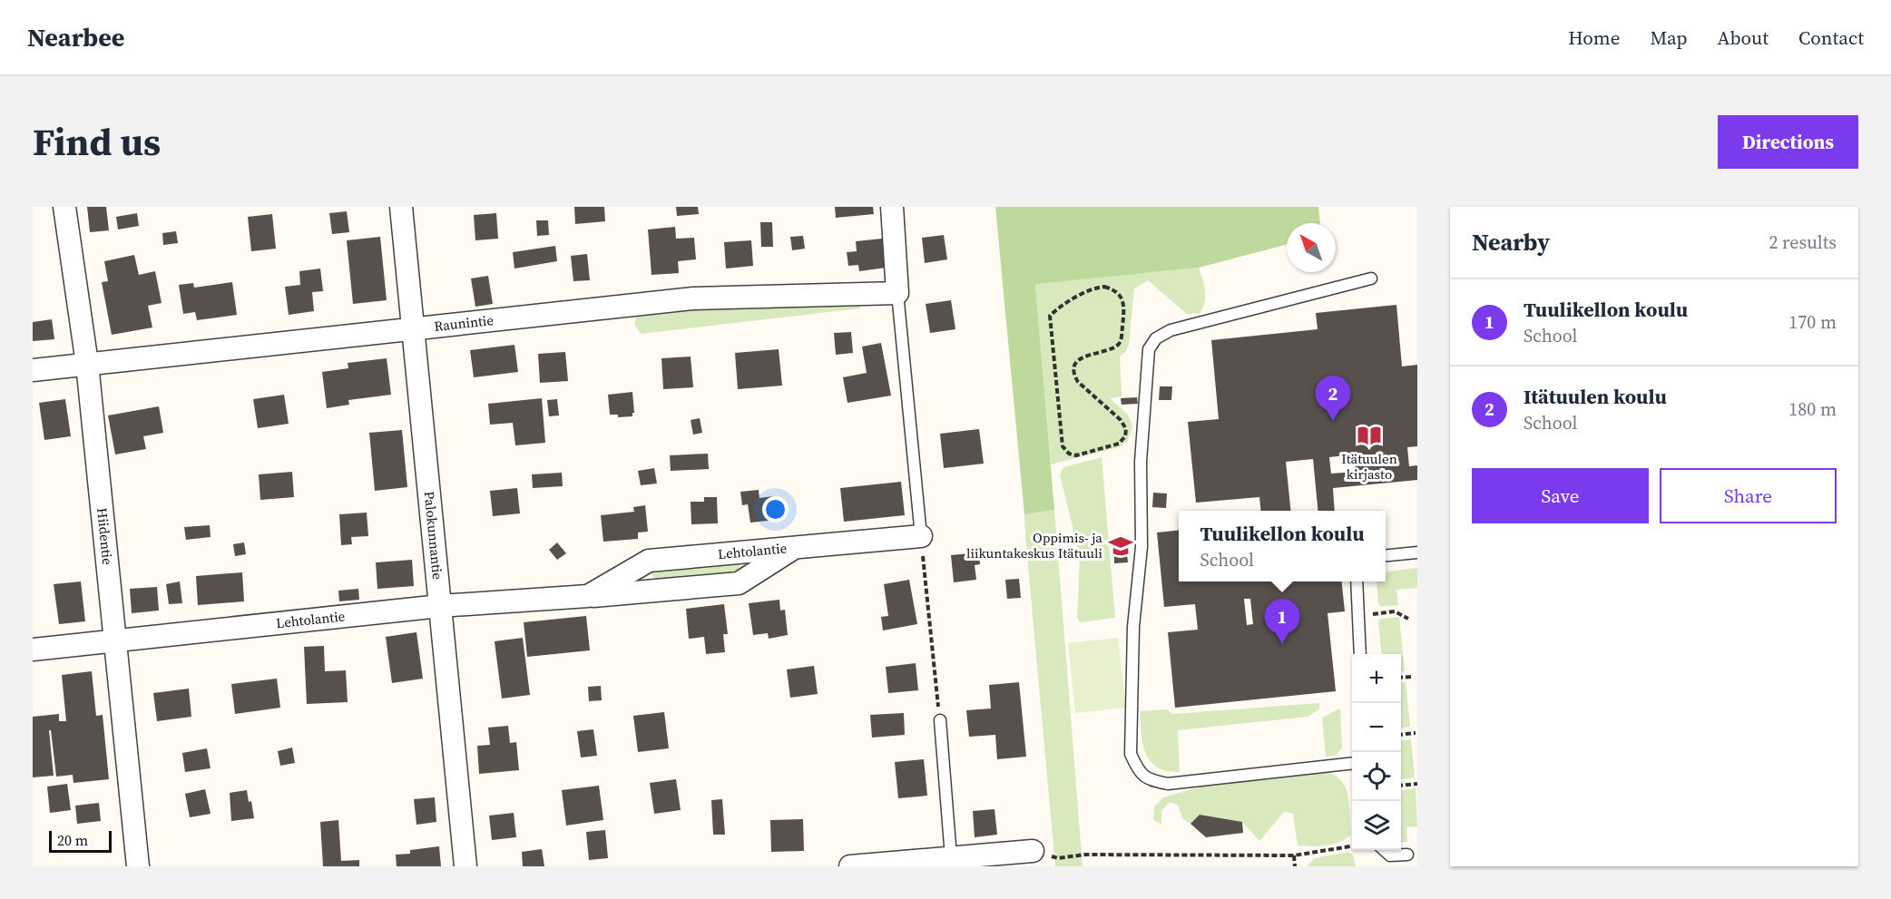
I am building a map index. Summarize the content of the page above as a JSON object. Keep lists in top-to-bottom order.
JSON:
{
  "streets": {
    "street": [
      "Raunintie",
      "Hiidentie",
      "Palokunnantie",
      "Lehtolantie"
    ]
  },
  "crossings": [
    ["Raunintie", "Hiidentie"],
    ["Raunintie", "Palokunnantie"],
    ["Hiidentie", "Lehtolantie"],
    ["Palokunnantie", "Lehtolantie"]
  ],
  "places": {
    "library": ["Itätuulen kirjasto"],
    "school or university": ["Oppimis- ja liikuntakeskus Itätuuli"]
  },
  "scale_bar": "20 m",
  "north": "top left",
  "page": {
    "header": "Nearbee",
    "nav": [
      "Home",
      "Map",
      "About",
      "Contact"
    ],
    "title": "Find us",
    "buttons": [
      "Directions",
      ["Save", "Share"]
    ],
    "heading": ["Nearby", "2 results"],
    "list": [
      {
        "mark": "1",
        "name": "Tuulikellon koulu",
        "note": "School",
        "value": "170 m"
      },
      {
        "mark": "2",
        "name": "Itätuulen koulu",
        "note": "School",
        "value": "180 m"
      }
    ],
    "pins": ["2", "1"],
    "popup": ["Tuulikellon koulu", "School"],
    "map_buttons": ["+", "−"],
    "scale": "20 m"
  }
}
